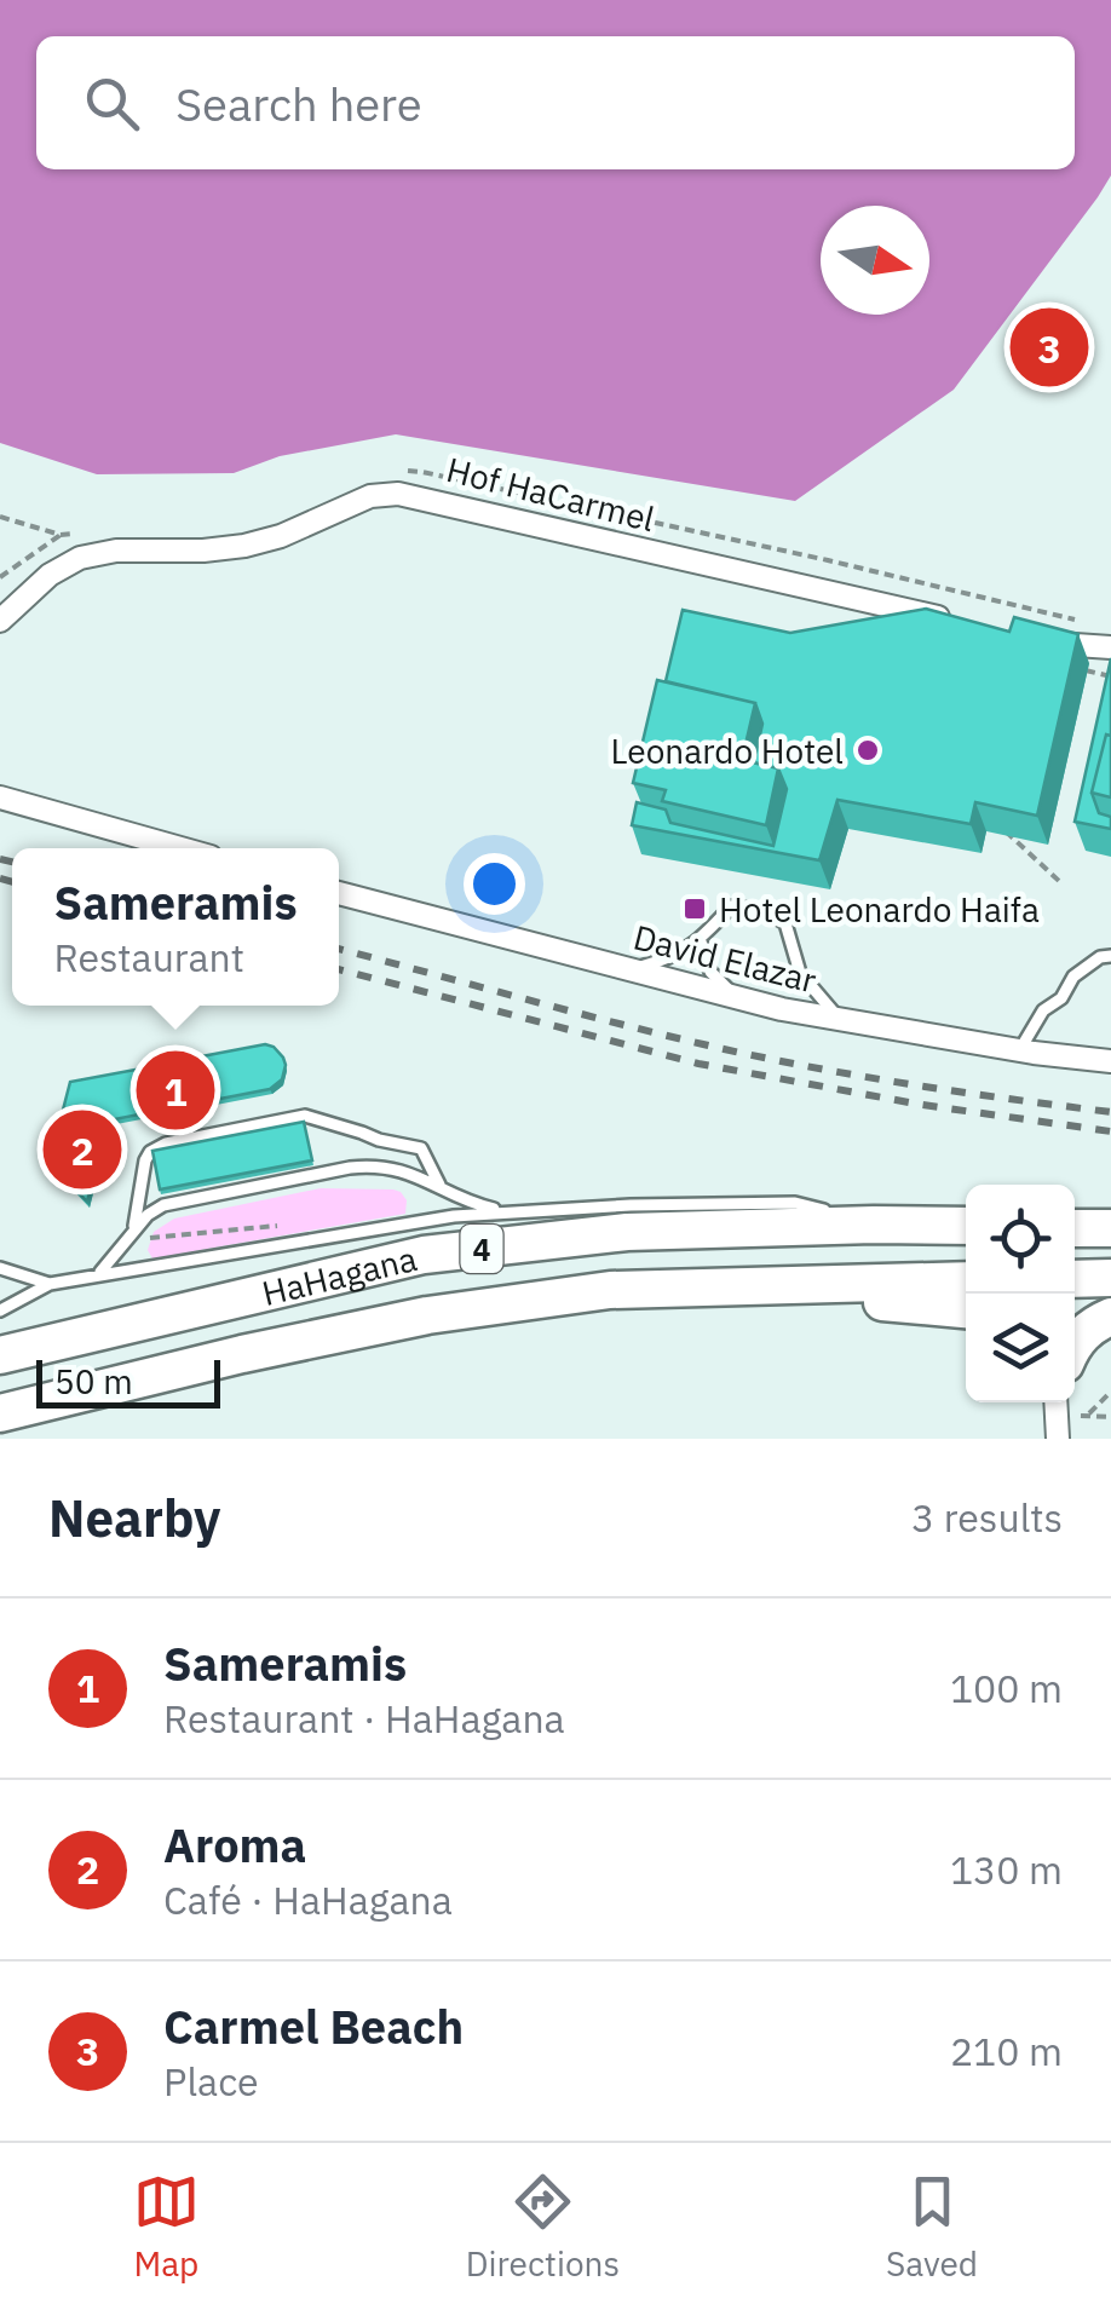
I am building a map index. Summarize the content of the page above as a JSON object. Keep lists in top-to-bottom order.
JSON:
{
  "streets": {
    "highway": ["4", "HaHagana"],
    "street": ["Hof HaCarmel", "David Elazar"]
  },
  "places": {
    "other": ["Leonardo Hotel"],
    "transit": ["Hotel Leonardo Haifa"]
  },
  "scale_bar": "50 m",
  "north": "right",
  "page": {
    "search": "Search here",
    "pins": ["3", "1", "2"],
    "popup": ["Sameramis", "Restaurant"],
    "scale": "50 m",
    "heading": ["Nearby", "3 results"],
    "list": [
      {
        "mark": "1",
        "name": "Sameramis",
        "note": "Restaurant · HaHagana",
        "value": "100 m"
      },
      {
        "mark": "2",
        "name": "Aroma",
        "note": "Café · HaHagana",
        "value": "130 m"
      },
      {
        "mark": "3",
        "name": "Carmel Beach",
        "note": "Place",
        "value": "210 m"
      }
    ],
    "nav": ["Map", "Directions", "Saved"]
  }
}
